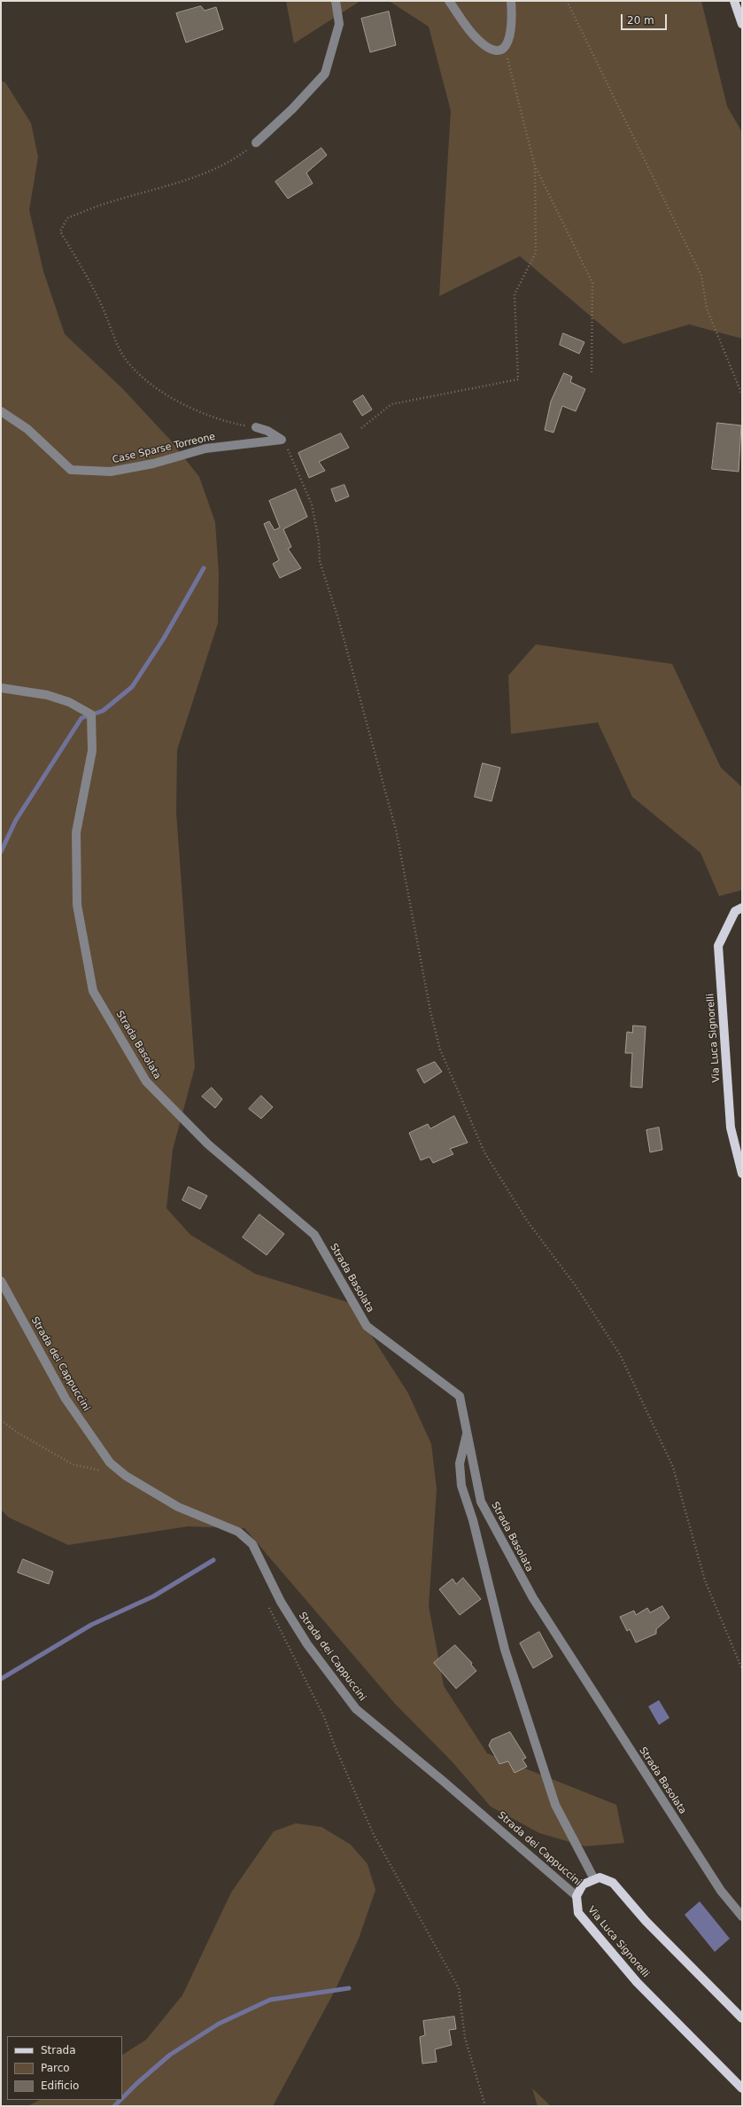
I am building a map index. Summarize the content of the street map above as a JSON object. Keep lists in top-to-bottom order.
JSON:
{
  "streets": {
    "main road": ["Via Luca Signorelli"],
    "street": ["Case Sparse Torreone", "Strada Basolata", "Strada dei Cappuccini"]
  },
  "crossings": [
    ["Via Luca Signorelli", "Strada dei Cappuccini"]
  ],
  "legend": ["Strada", "Parco", "Edificio"],
  "scale_bar": "20 m"
}
